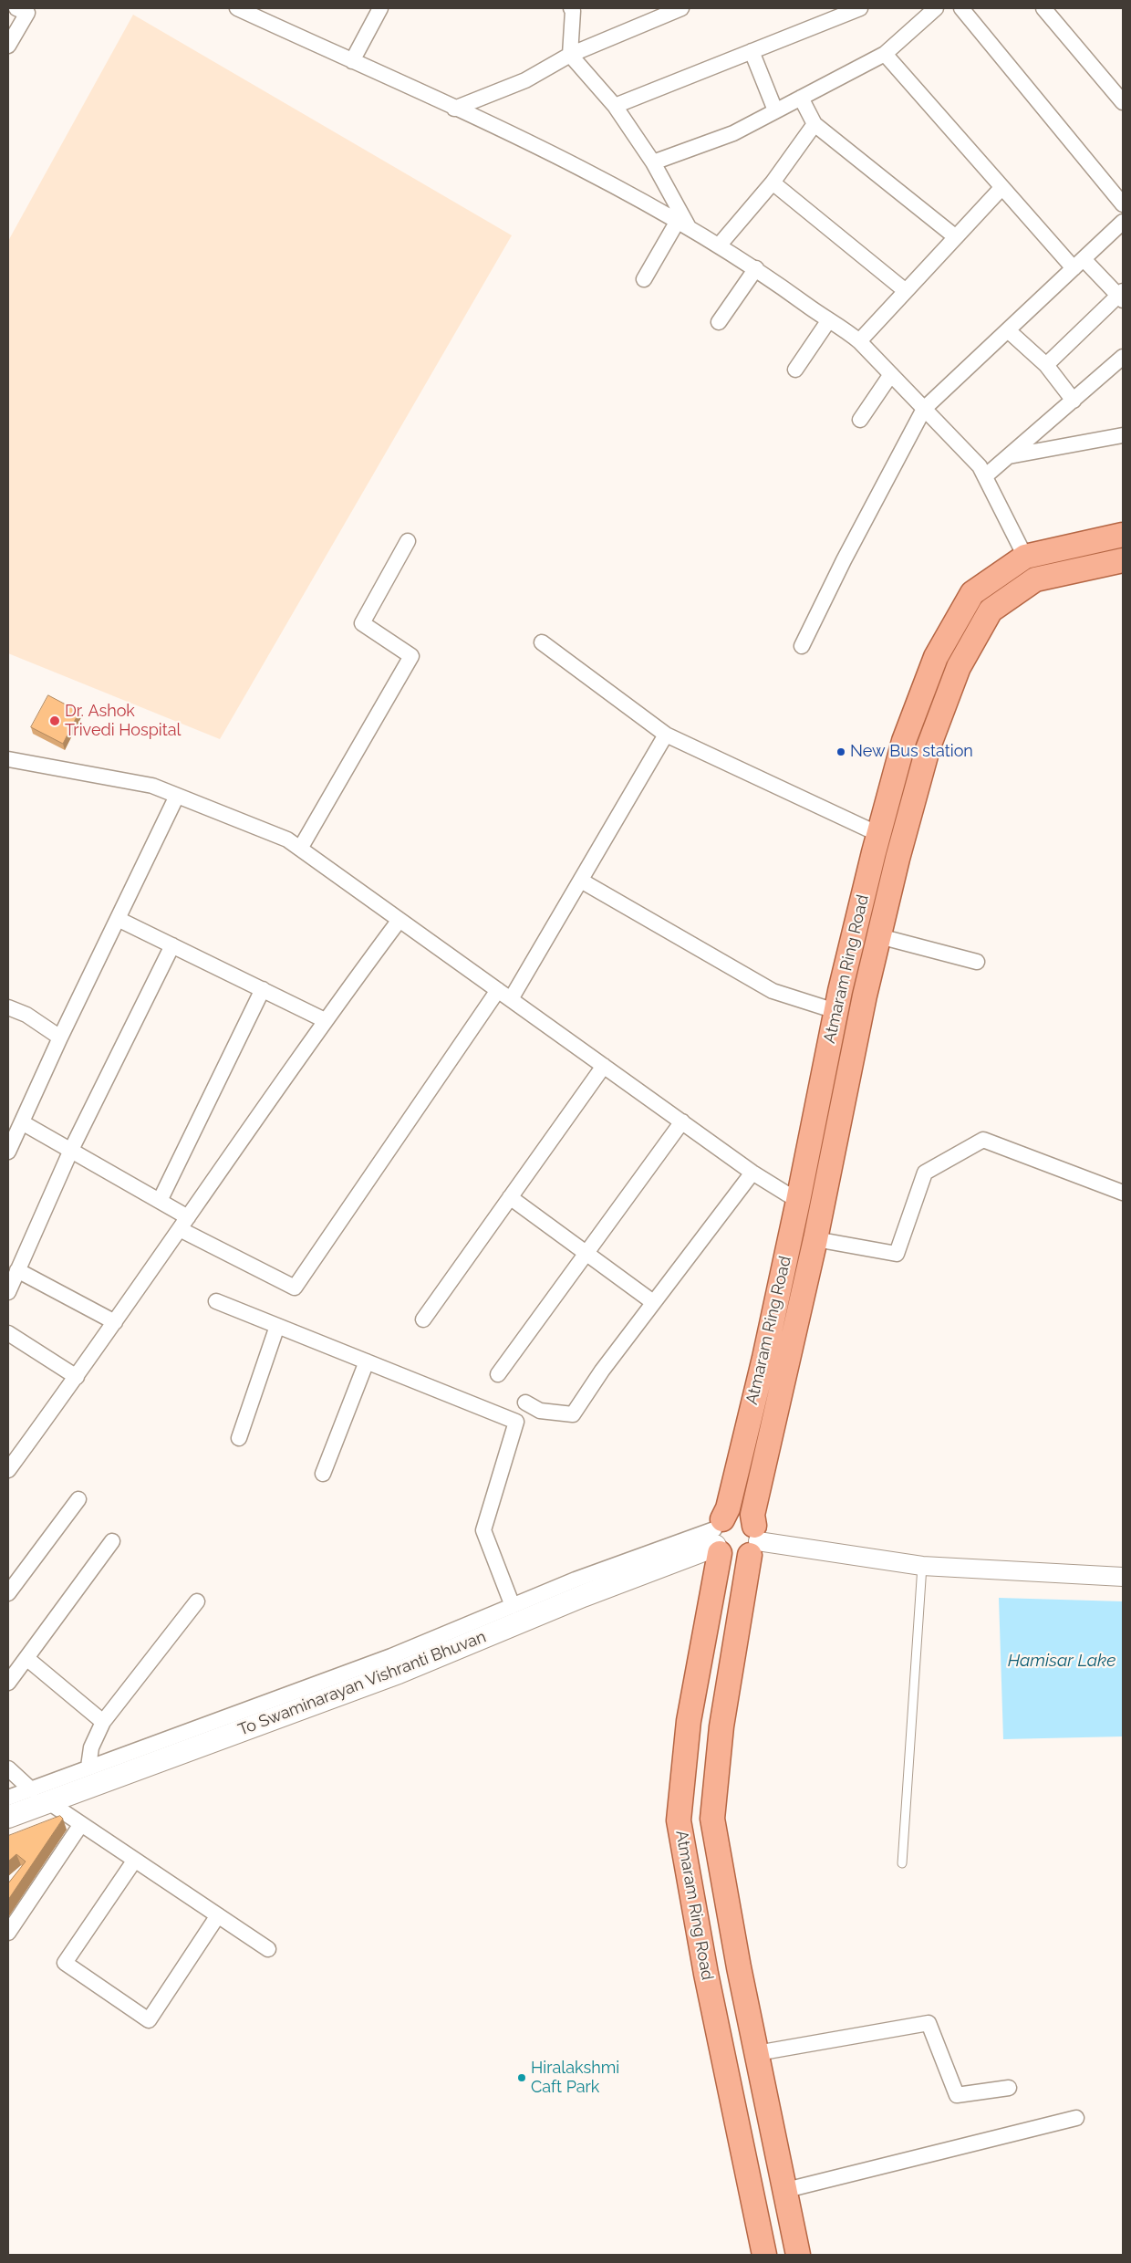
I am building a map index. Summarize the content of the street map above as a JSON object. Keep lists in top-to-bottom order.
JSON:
{
  "streets": {
    "main road": ["Atmaram Ring Road", "To Swaminarayan Vishranti Bhuvan"]
  },
  "crossings": [
    ["Atmaram Ring Road", "To Swaminarayan Vishranti Bhuvan"]
  ],
  "water": ["Hamisar Lake"],
  "places": ["Dr. Ashok Trivedi Hospital", "New Bus station", "Hiralakshmi Caft Park"]
}
